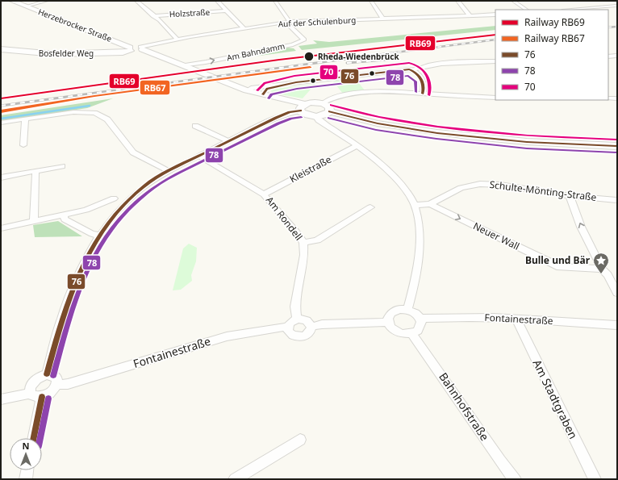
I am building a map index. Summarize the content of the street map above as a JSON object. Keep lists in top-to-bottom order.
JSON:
{
  "streets": {
    "main road": ["Herzebrocker Straße", "Bosfelder Weg"],
    "street": [
      "Holzstraße",
      "Auf der Schulenburg",
      "Am Bahndamm",
      "Kleistraße",
      "Schulte-Mönting-Straße",
      "Am Rondell",
      "Neuer Wall",
      "Fontainestraße",
      "Am Stadtgraben",
      "Bahnhofstraße"
    ]
  },
  "crossings": [
    ["Holzstraße", "Auf der Schulenburg"],
    ["Auf der Schulenburg", "Herzebrocker Straße"],
    ["Auf der Schulenburg", "Am Bahndamm"],
    ["Auf der Schulenburg", "Bosfelder Weg"],
    ["Herzebrocker Straße", "Am Bahndamm"],
    ["Herzebrocker Straße", "Bosfelder Weg"],
    ["Kleistraße", "Am Rondell"],
    ["Schulte-Mönting-Straße", "Neuer Wall"],
    ["Am Rondell", "Fontainestraße"],
    ["Fontainestraße", "Am Stadtgraben"],
    ["Fontainestraße", "Bahnhofstraße"]
  ],
  "one_way": ["Neuer Wall"],
  "places": {
    "other": ["Rheda-Wiedenbrück"],
    "place": ["Bulle und Bär"]
  },
  "lines": [
    "rail line RB69",
    "transit line 70",
    "rail line RB67",
    "transit line 76",
    "transit line 78"
  ],
  "legend": [
    "Railway RB69",
    "Railway RB67",
    "76",
    "78",
    "70"
  ],
  "north": "top"
}
